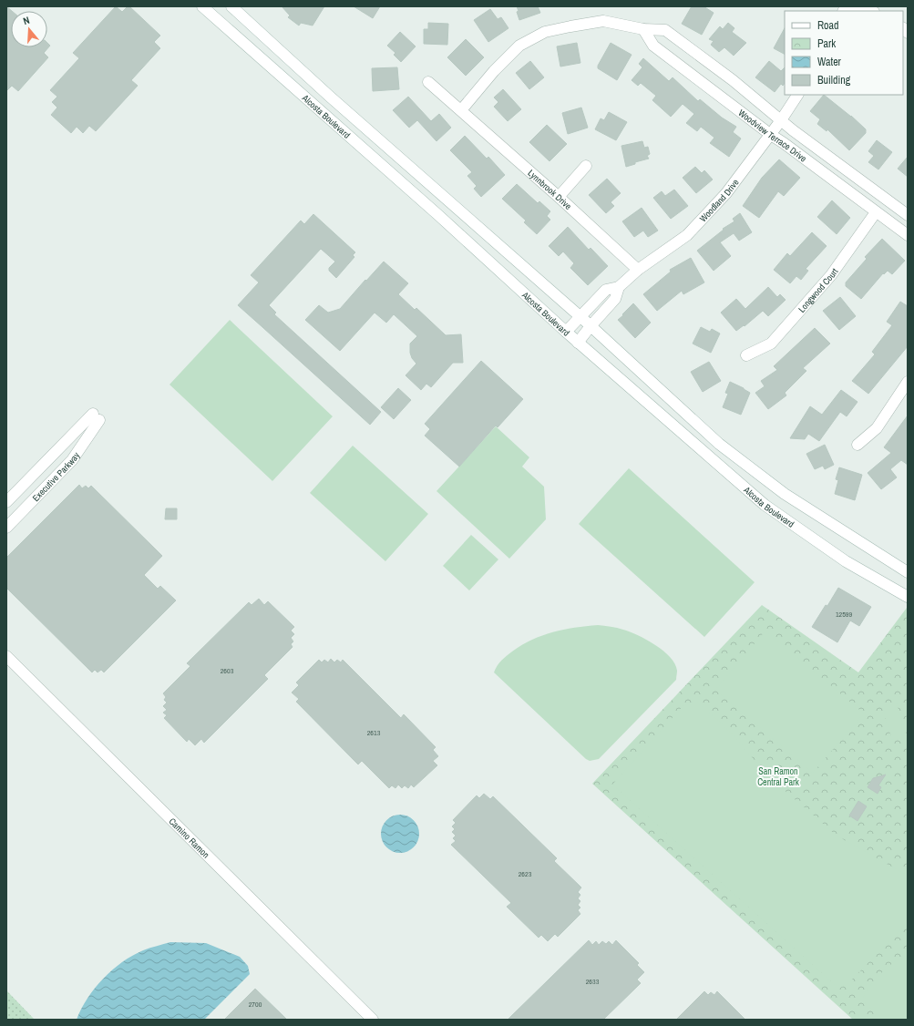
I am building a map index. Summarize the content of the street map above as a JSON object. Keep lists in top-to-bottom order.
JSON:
{
  "streets": {
    "street": [
      "Alcosta Boulevard",
      "Woodview Terrace Drive",
      "Lynnbrook Drive",
      "Woodland Drive",
      "Longwood Court",
      "Executive Parkway",
      "Camino Ramon"
    ]
  },
  "crossings": [
    ["Alcosta Boulevard", "Woodland Drive"],
    ["Woodview Terrace Drive", "Lynnbrook Drive"],
    ["Woodview Terrace Drive", "Woodland Drive"],
    ["Woodview Terrace Drive", "Longwood Court"],
    ["Lynnbrook Drive", "Woodland Drive"]
  ],
  "parks": ["San Ramon Central Park"],
  "house_numbers": [
    "12599",
    "2603",
    "2613",
    "2623",
    "2633",
    "2700"
  ],
  "legend": [
    "Road",
    "Park",
    "Water",
    "Building"
  ],
  "north": "top"
}
